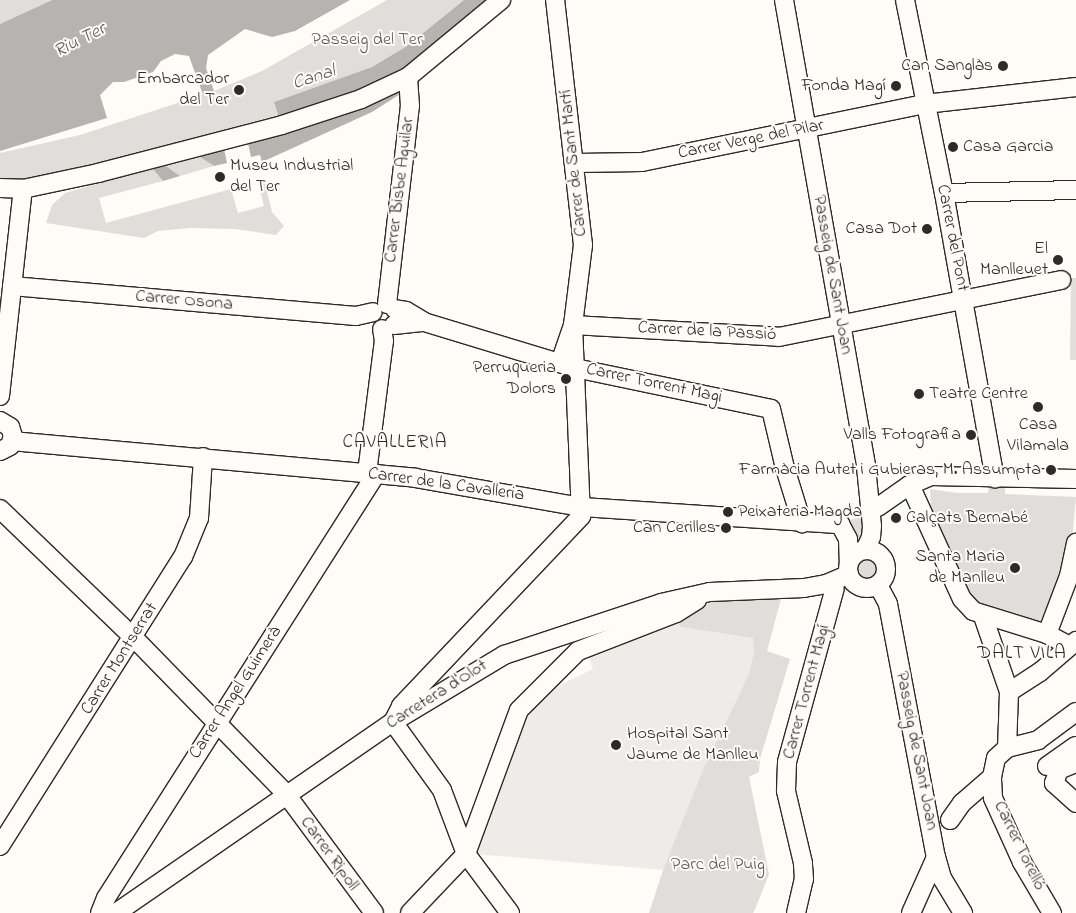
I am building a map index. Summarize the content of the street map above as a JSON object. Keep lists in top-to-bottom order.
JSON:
{
  "streets": {
    "street": [
      "Carrer Verge del Pilar",
      "Carrer de Sant Martí",
      "Carrer Bisbe Aguilar",
      "Carrer del Pont",
      "Passeig de Sant Joan",
      "Carrer Osona",
      "Carrer de la Passió",
      "Carrer Torrent Magi",
      "Carrer de la Cavalleria",
      "Carrer Montserrat",
      "Carrer Torrent Magí",
      "Carrer Angel Guimerà",
      "Carretera d'Olot",
      "Carrer Torelló",
      "Carrer Ripoll"
    ]
  },
  "crossings": [
    ["Carrer Verge del Pilar", "Carrer de Sant Martí"],
    ["Carrer Verge del Pilar", "Carrer del Pont"],
    ["Carrer Verge del Pilar", "Passeig de Sant Joan"],
    ["Carrer de Sant Martí", "Carrer de la Passió"],
    ["Carrer de Sant Martí", "Carrer Torrent Magi"],
    ["Carrer de Sant Martí", "Carrer de la Cavalleria"],
    ["Carrer Bisbe Aguilar", "Carrer Osona"],
    ["Carrer Bisbe Aguilar", "Carrer Torrent Magi"],
    ["Carrer Bisbe Aguilar", "Carrer de la Cavalleria"],
    ["Carrer Bisbe Aguilar", "Carrer Angel Guimerà"],
    ["Carrer del Pont", "Carrer de la Passió"],
    ["Passeig de Sant Joan", "Carrer de la Passió"],
    ["Passeig de Sant Joan", "Carrer de la Cavalleria"],
    ["Passeig de Sant Joan", "Carretera d'Olot"],
    ["Carrer Osona", "Carrer Torrent Magi"],
    ["Carrer Torrent Magi", "Carrer de la Cavalleria"],
    ["Carrer de la Cavalleria", "Carrer Montserrat"],
    ["Carrer de la Cavalleria", "Carrer Angel Guimerà"],
    ["Carrer de la Cavalleria", "Carretera d'Olot"],
    ["Carrer Montserrat", "Carrer Ripoll"],
    ["Carrer Torrent Magí", "Carretera d'Olot"],
    ["Carrer Angel Guimerà", "Carrer Ripoll"],
    ["Carretera d'Olot", "Carrer Ripoll"]
  ],
  "districts": ["CAVALLERIA", "DALT VILA"],
  "water": ["Riu Ter", "Canal"],
  "parks": ["Passeig del Ter", "Parc del Puig"],
  "places": [
    "Can Sanglàs",
    "Fonda Magí",
    "Embarcador del Ter",
    "Casa Garcia",
    "Museu Industrial del Ter",
    "Casa Dot",
    "El Manlleuet",
    "Perruqueria Dolors",
    "Teatre Centre",
    "Casa Vilamala",
    "Valls Fotografia",
    "Farmàcia Autet i Gubieras, M. Assumpta",
    "Peixateria Magda",
    "Calçats Bernabé",
    "Can Cerilles",
    "Santa Maria de Manlleu",
    "Hospital Sant Jaume de Manlleu"
  ]
}
